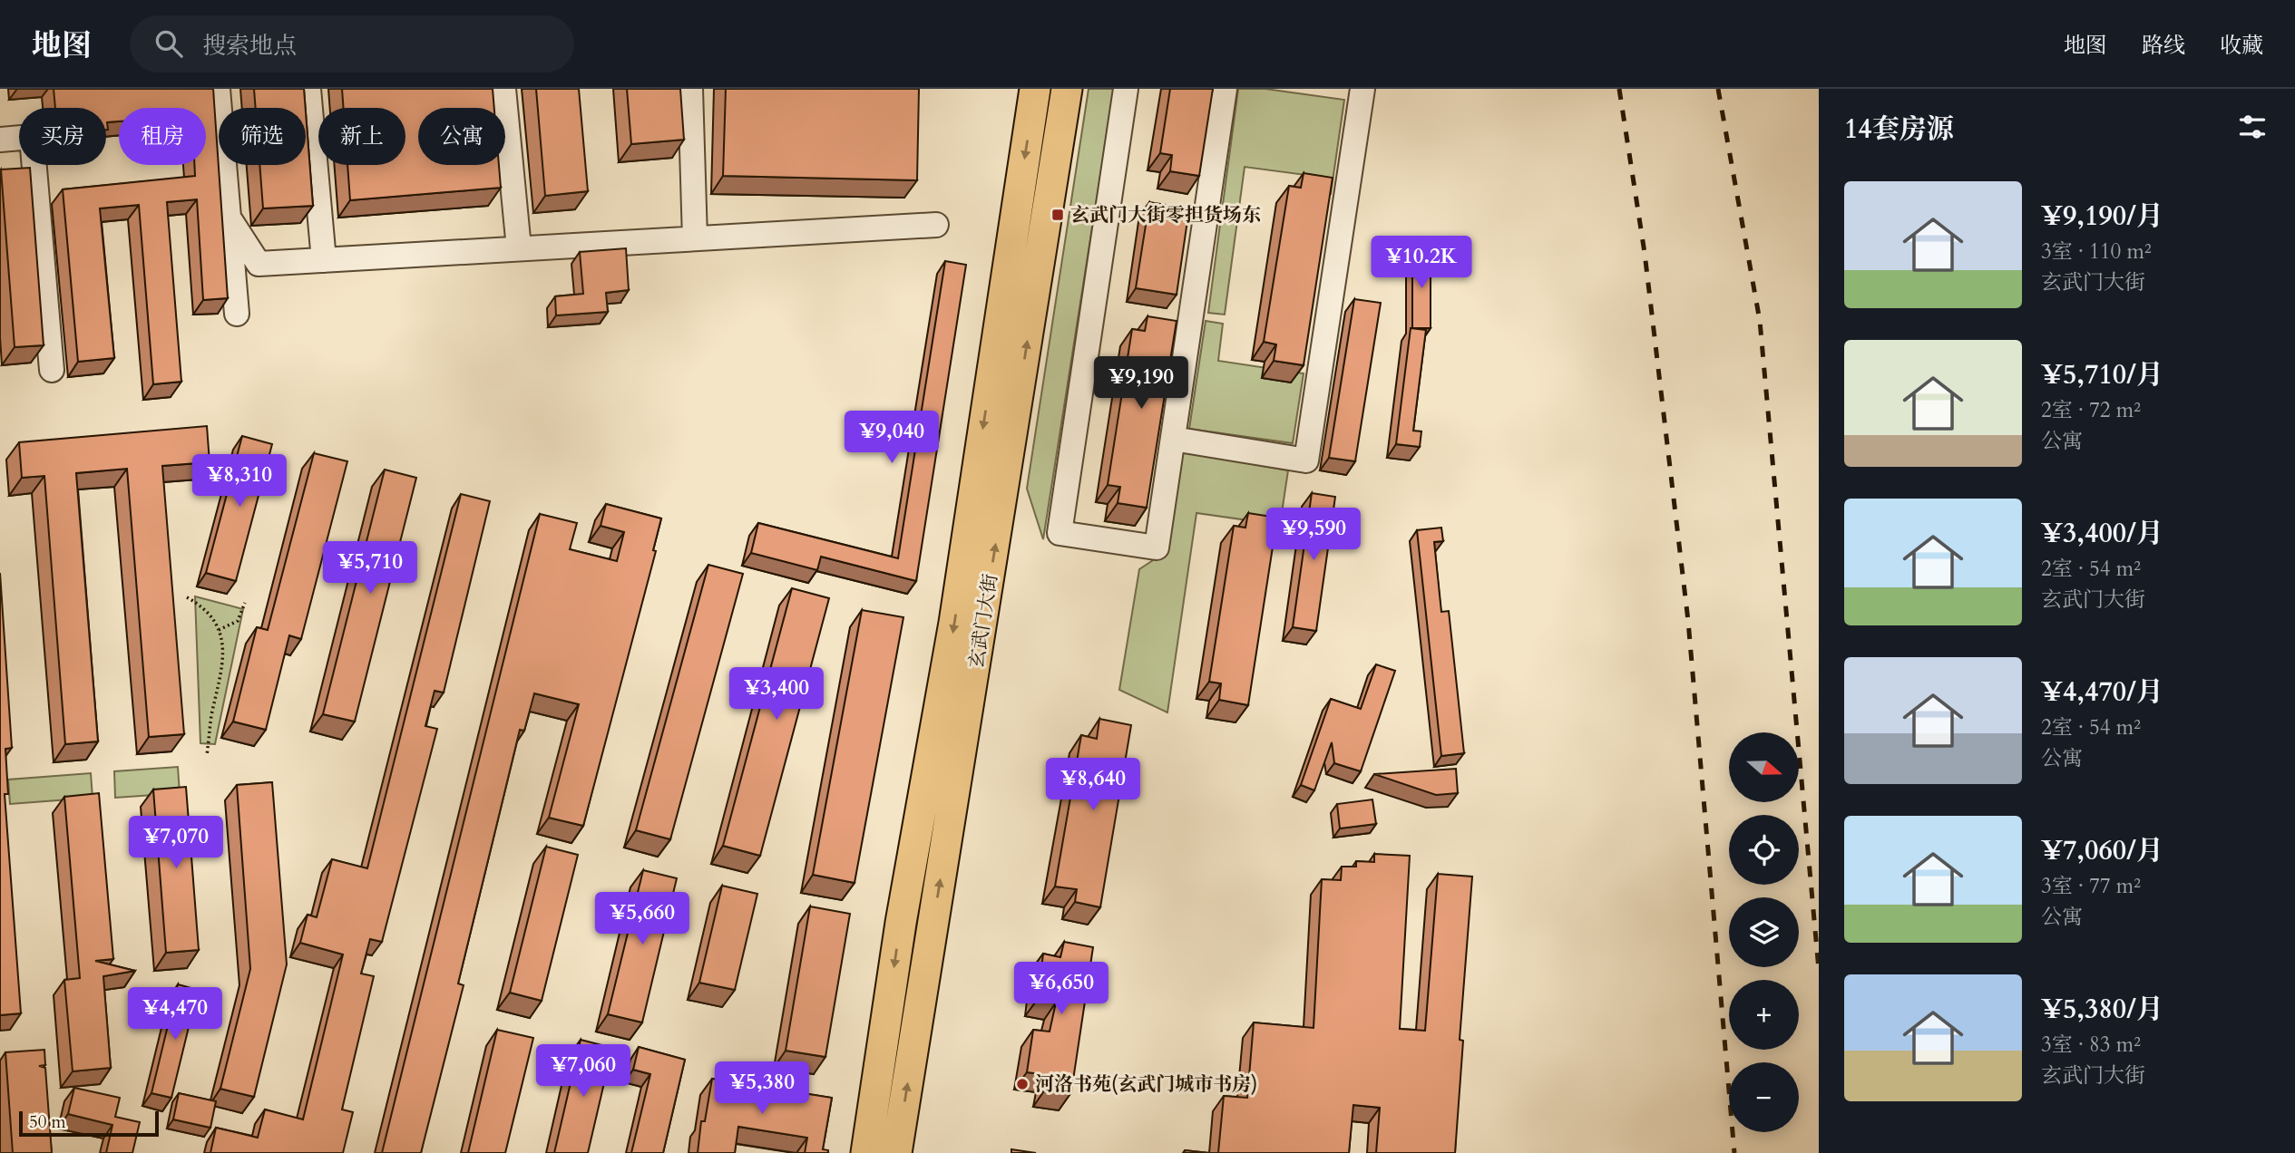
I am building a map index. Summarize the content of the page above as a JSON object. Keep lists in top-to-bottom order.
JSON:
{
  "streets": {
    "main road": ["玄武门大街"]
  },
  "places": {
    "transit": ["玄武门大街零担货场东"],
    "other": ["河洛书苑(玄武门城市书房)"]
  },
  "scale_bar": "50 m",
  "north": "right",
  "page": {
    "header": "地图",
    "search": "搜索地点",
    "nav": ["地图", "路线", "收藏"],
    "heading": "14套房源",
    "chip": [
      "买房",
      "租房",
      "筛选",
      "新上",
      "公寓"
    ],
    "list": [
      {
        "name": "¥9,190/月",
        "note": "3室 · 110 m² · 玄武门大街"
      },
      {
        "name": "¥5,710/月",
        "note": "2室 · 72 m² · 公寓"
      },
      {
        "name": "¥3,400/月",
        "note": "2室 · 54 m² · 玄武门大街"
      },
      {
        "name": "¥4,470/月",
        "note": "2室 · 54 m² · 公寓"
      },
      {
        "name": "¥7,060/月",
        "note": "3室 · 77 m² · 公寓"
      },
      {
        "name": "¥5,380/月",
        "note": "3室 · 83 m² · 玄武门大街"
      }
    ],
    "price": [
      "¥10.2K",
      "¥9,190",
      "¥9,040",
      "¥8,310",
      "¥9,590",
      "¥5,710",
      "¥3,400",
      "¥8,640",
      "¥7,070",
      "¥5,660",
      "¥6,650",
      "¥4,470",
      "¥7,060",
      "¥5,380"
    ],
    "map_buttons": ["+", "−"],
    "scale": "50 m"
  }
}
